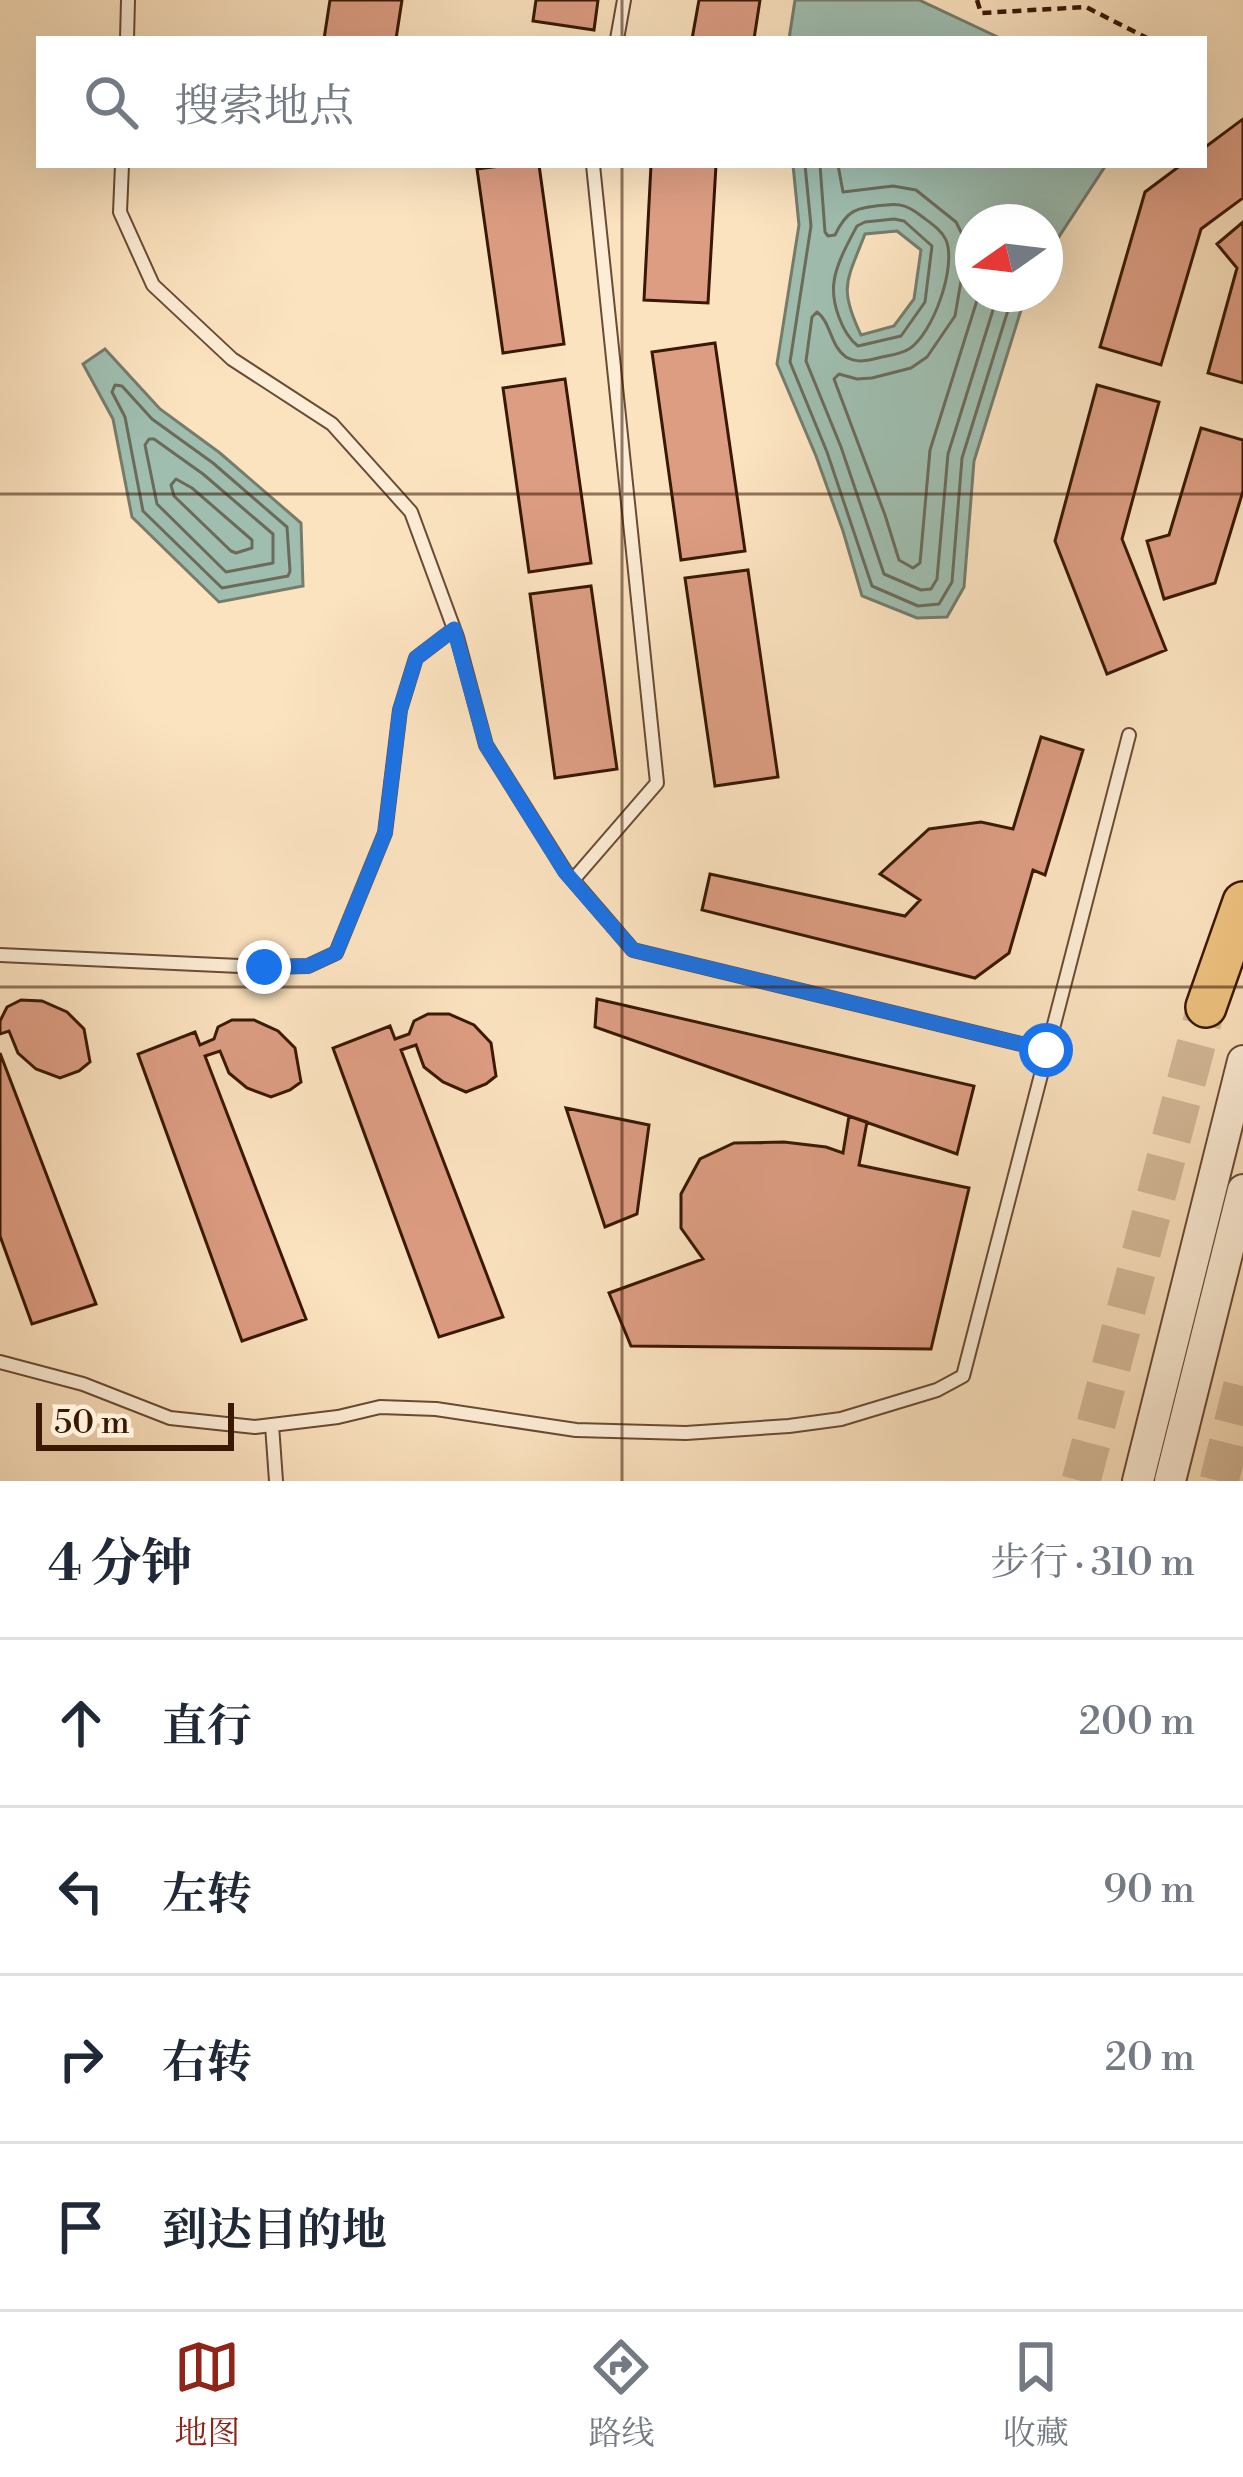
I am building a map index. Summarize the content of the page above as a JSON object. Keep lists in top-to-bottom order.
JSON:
{
  "scale_bar": "50 m",
  "north": "left",
  "page": {
    "search": "搜索地点",
    "scale": "50 m",
    "heading": ["4 分钟", "步行 · 310 m"],
    "list": [
      ["直行", "200 m"],
      ["左转", "90 m"],
      ["右转", "20 m"],
      "到达目的地"
    ],
    "nav": ["地图", "路线", "收藏"]
  }
}
